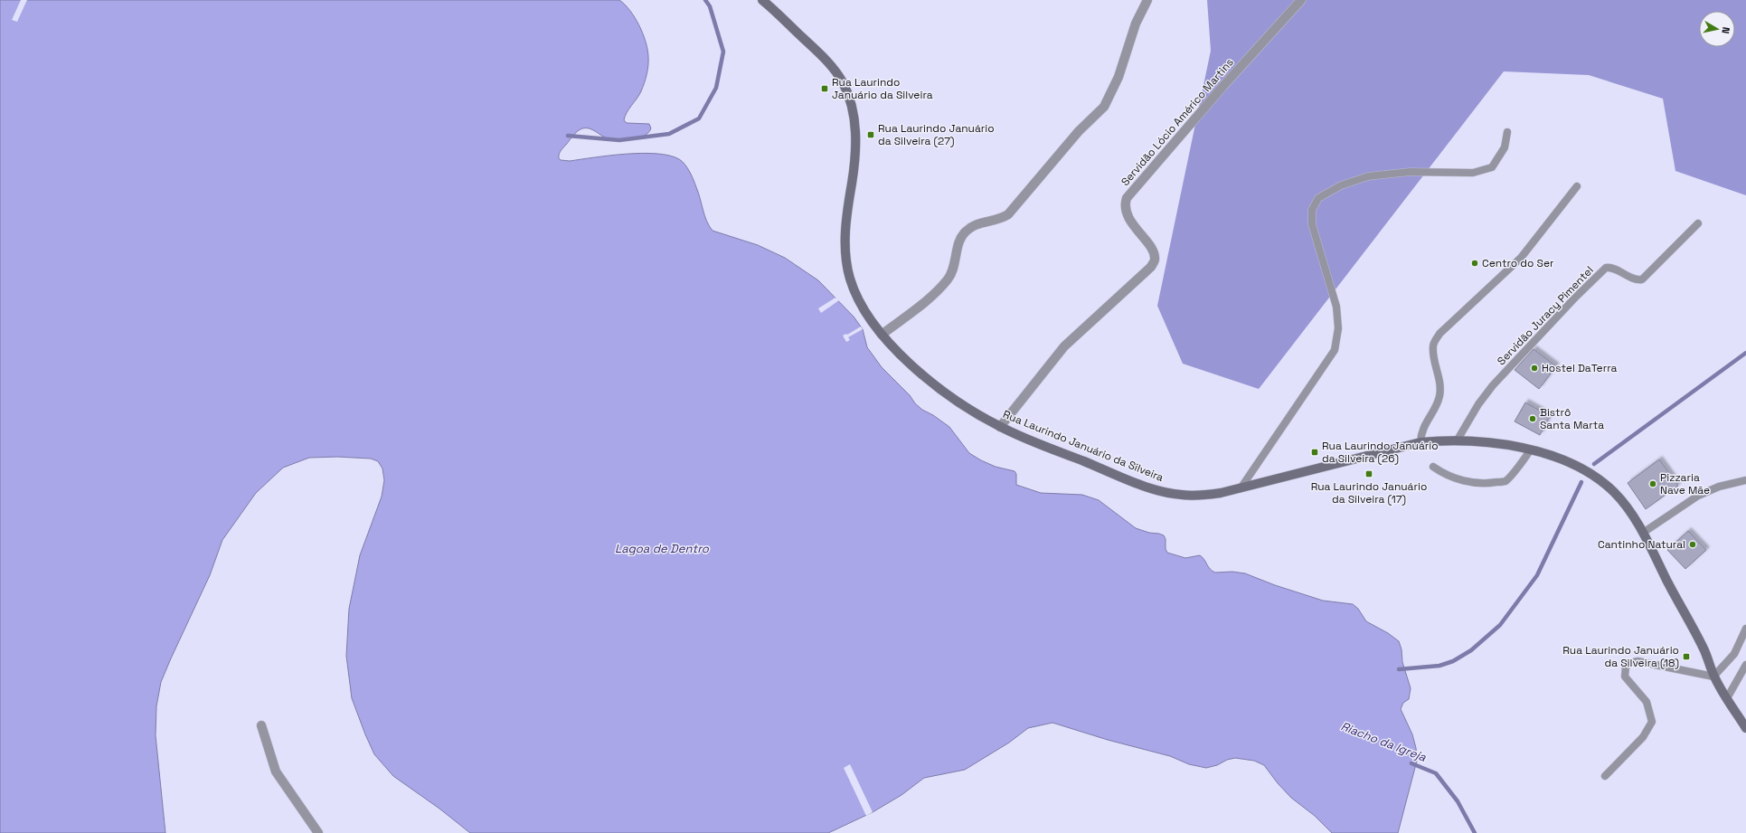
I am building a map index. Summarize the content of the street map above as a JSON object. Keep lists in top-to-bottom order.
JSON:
{
  "streets": {
    "main road": ["Rua Laurindo Januário da Silveira"],
    "street": ["Servidão Lócio Américo Martins"],
    "lane": ["Servidão Juracy Pimentel"]
  },
  "crossings": [
    ["Servidão Lócio Américo Martins", "Rua Laurindo Januário da Silveira"],
    ["Servidão Juracy Pimentel", "Rua Laurindo Januário da Silveira"]
  ],
  "water": ["Lagoa de Dentro", "Riacho da Igreja"],
  "places": {
    "transit": [
      "Rua Laurindo Januário da Silveira",
      "Rua Laurindo Januário da Silveira (27)",
      "Rua Laurindo Januário da Silveira (26)",
      "Rua Laurindo Januário da Silveira (17)",
      "Rua Laurindo Januário da Silveira (18)"
    ],
    "other": [
      "Centro do Ser",
      "Hostel DaTerra",
      "Bistrô Santa Marta",
      "Pizzaria Nave Mãe",
      "Cantinho Natural"
    ]
  },
  "north": "right"
}
